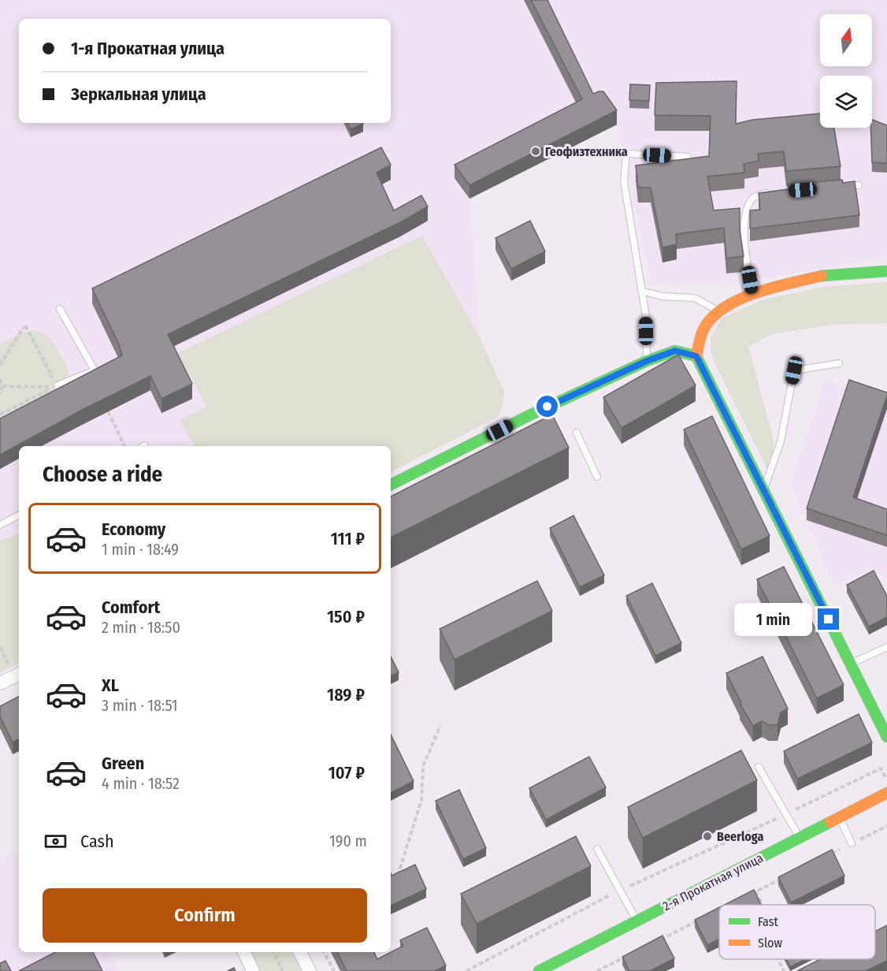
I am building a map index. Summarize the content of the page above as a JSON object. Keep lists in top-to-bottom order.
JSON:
{
  "streets": {
    "street": ["2-я Прокатная улица"]
  },
  "places": ["Геофизтехника", "Beerloga"],
  "legend": ["Fast", "Slow"],
  "north": "top",
  "page": {
    "banner": ["1-я Прокатная улица", "Зеркальная улица"],
    "heading": "Choose a ride",
    "list": [
      {
        "name": "Economy",
        "note": "1 min · 18:49",
        "value": "111 ₽"
      },
      {
        "name": "Comfort",
        "note": "2 min · 18:50",
        "value": "150 ₽"
      },
      {
        "name": "XL",
        "note": "3 min · 18:51",
        "value": "189 ₽"
      },
      {
        "name": "Green",
        "note": "4 min · 18:52",
        "value": "107 ₽"
      }
    ],
    "bubble": "1 min",
    "pay": ["Cash", "190 m"],
    "buttons": "Confirm"
  }
}
